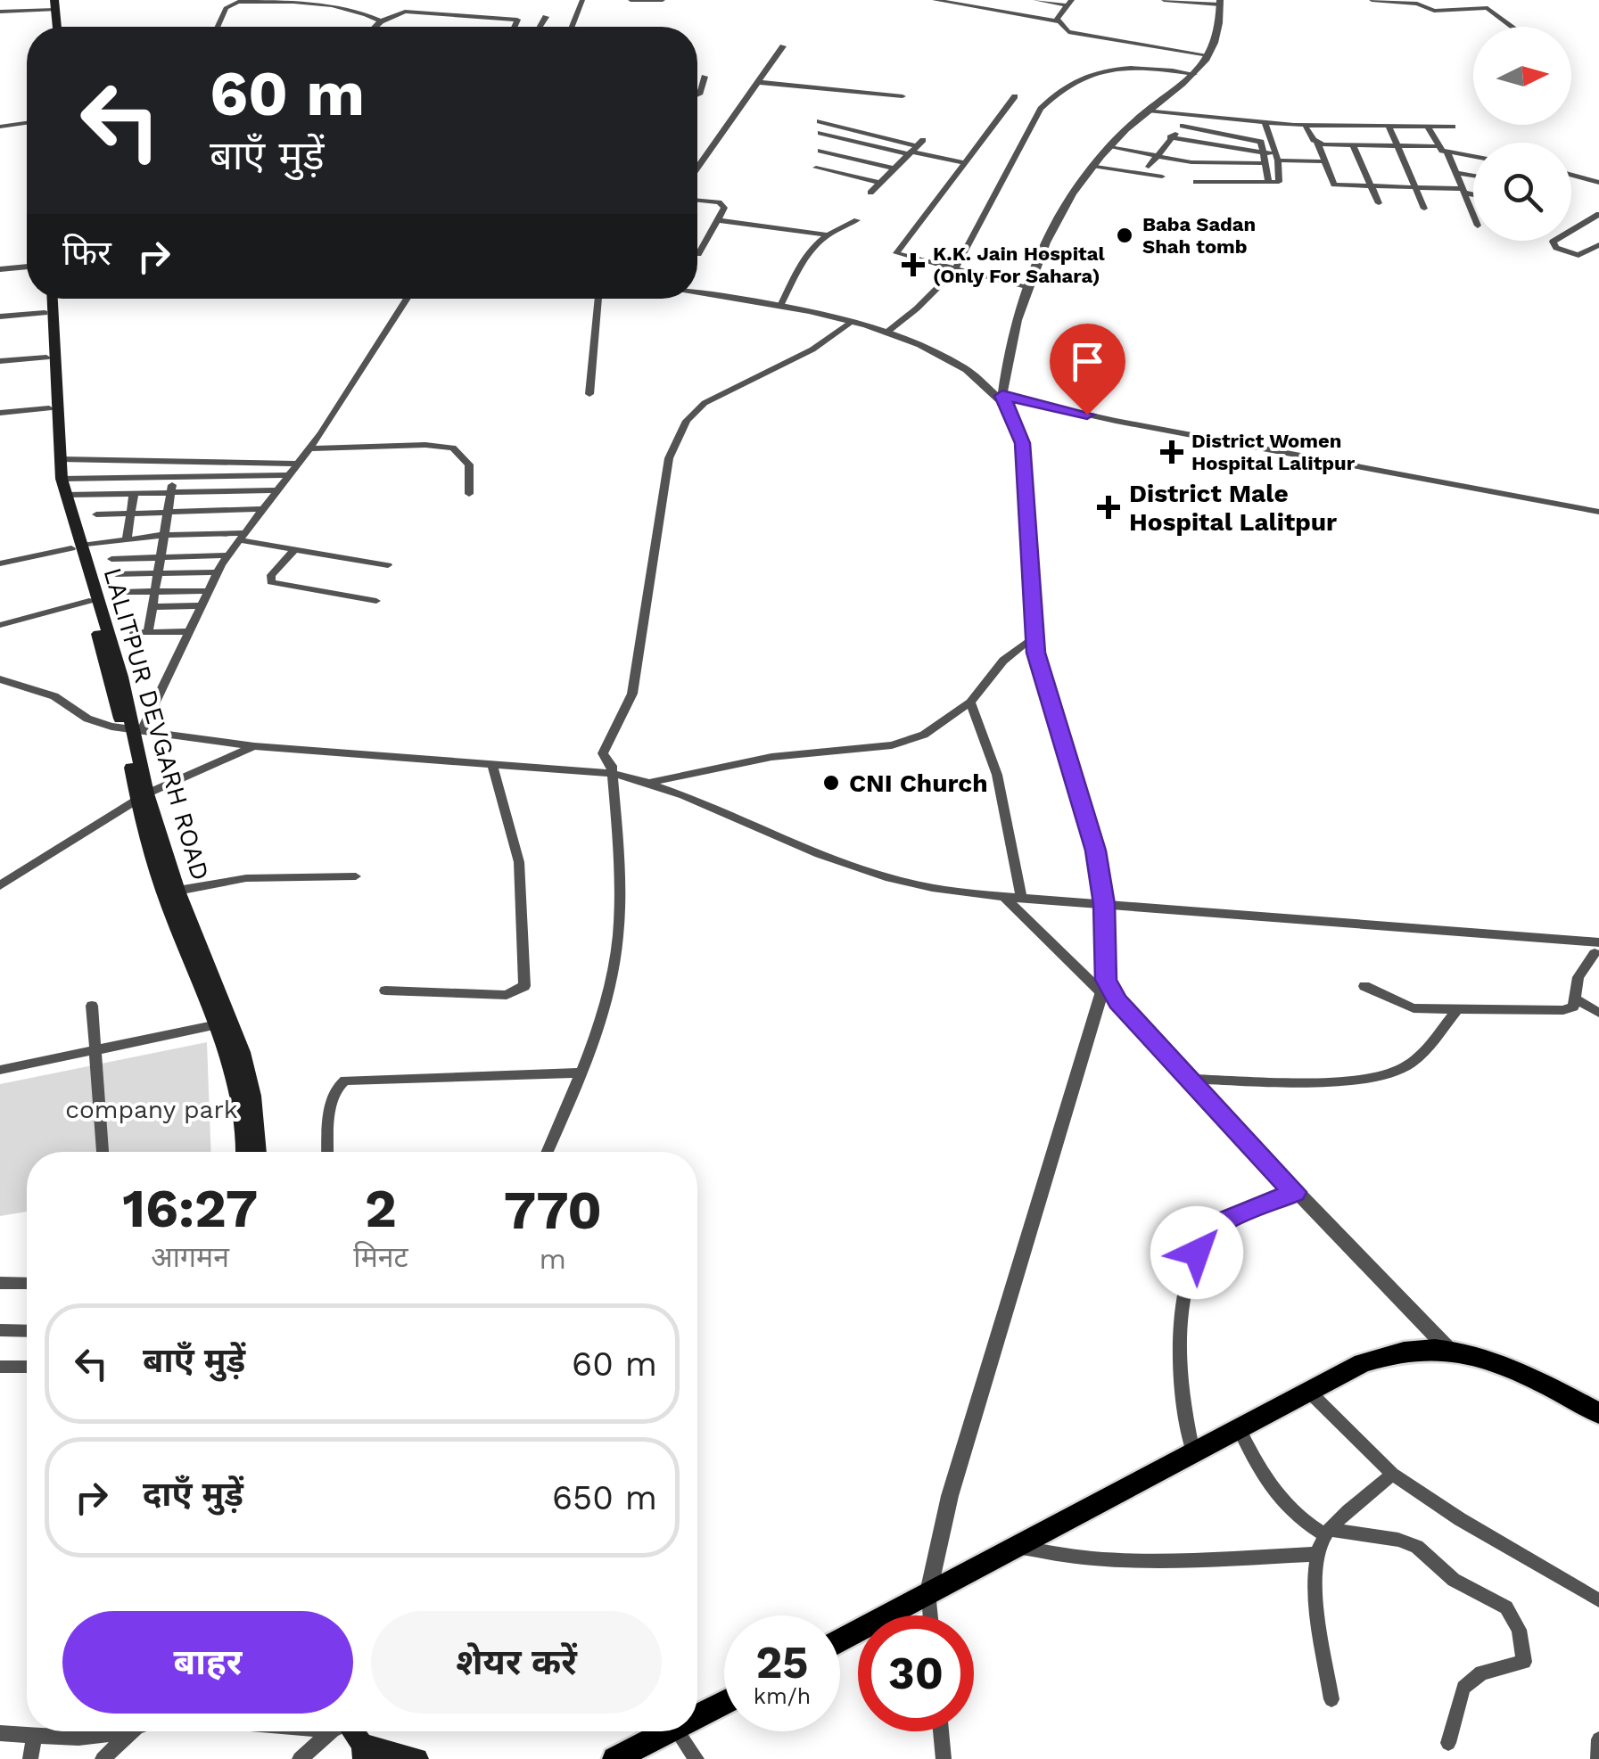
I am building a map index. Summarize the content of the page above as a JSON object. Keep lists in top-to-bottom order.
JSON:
{
  "streets": {
    "main road": ["LALITPUR DEVGARH ROAD"]
  },
  "parks": ["company park"],
  "places": {
    "other": ["Baba Sadan Shah tomb", "CNI Church"],
    "health": ["K.K. Jain Hospital (Only For Sahara)", "District Women Hospital Lalitpur", "District Male Hospital Lalitpur"]
  },
  "north": "right",
  "page": {
    "turn": ["60 m", "बाएँ मुड़ें"],
    "then": "फिर",
    "eta": [
      "16:27",
      "आगमन",
      "2",
      "मिनट",
      "770",
      "m"
    ],
    "list": [
      {
        "name": "बाएँ मुड़ें",
        "value": "60 m"
      },
      {
        "name": "दाएँ मुड़ें",
        "value": "650 m"
      }
    ],
    "buttons": ["बाहर", "शेयर करें"],
    "speed": "25 km/h",
    "limit": "30"
  }
}
